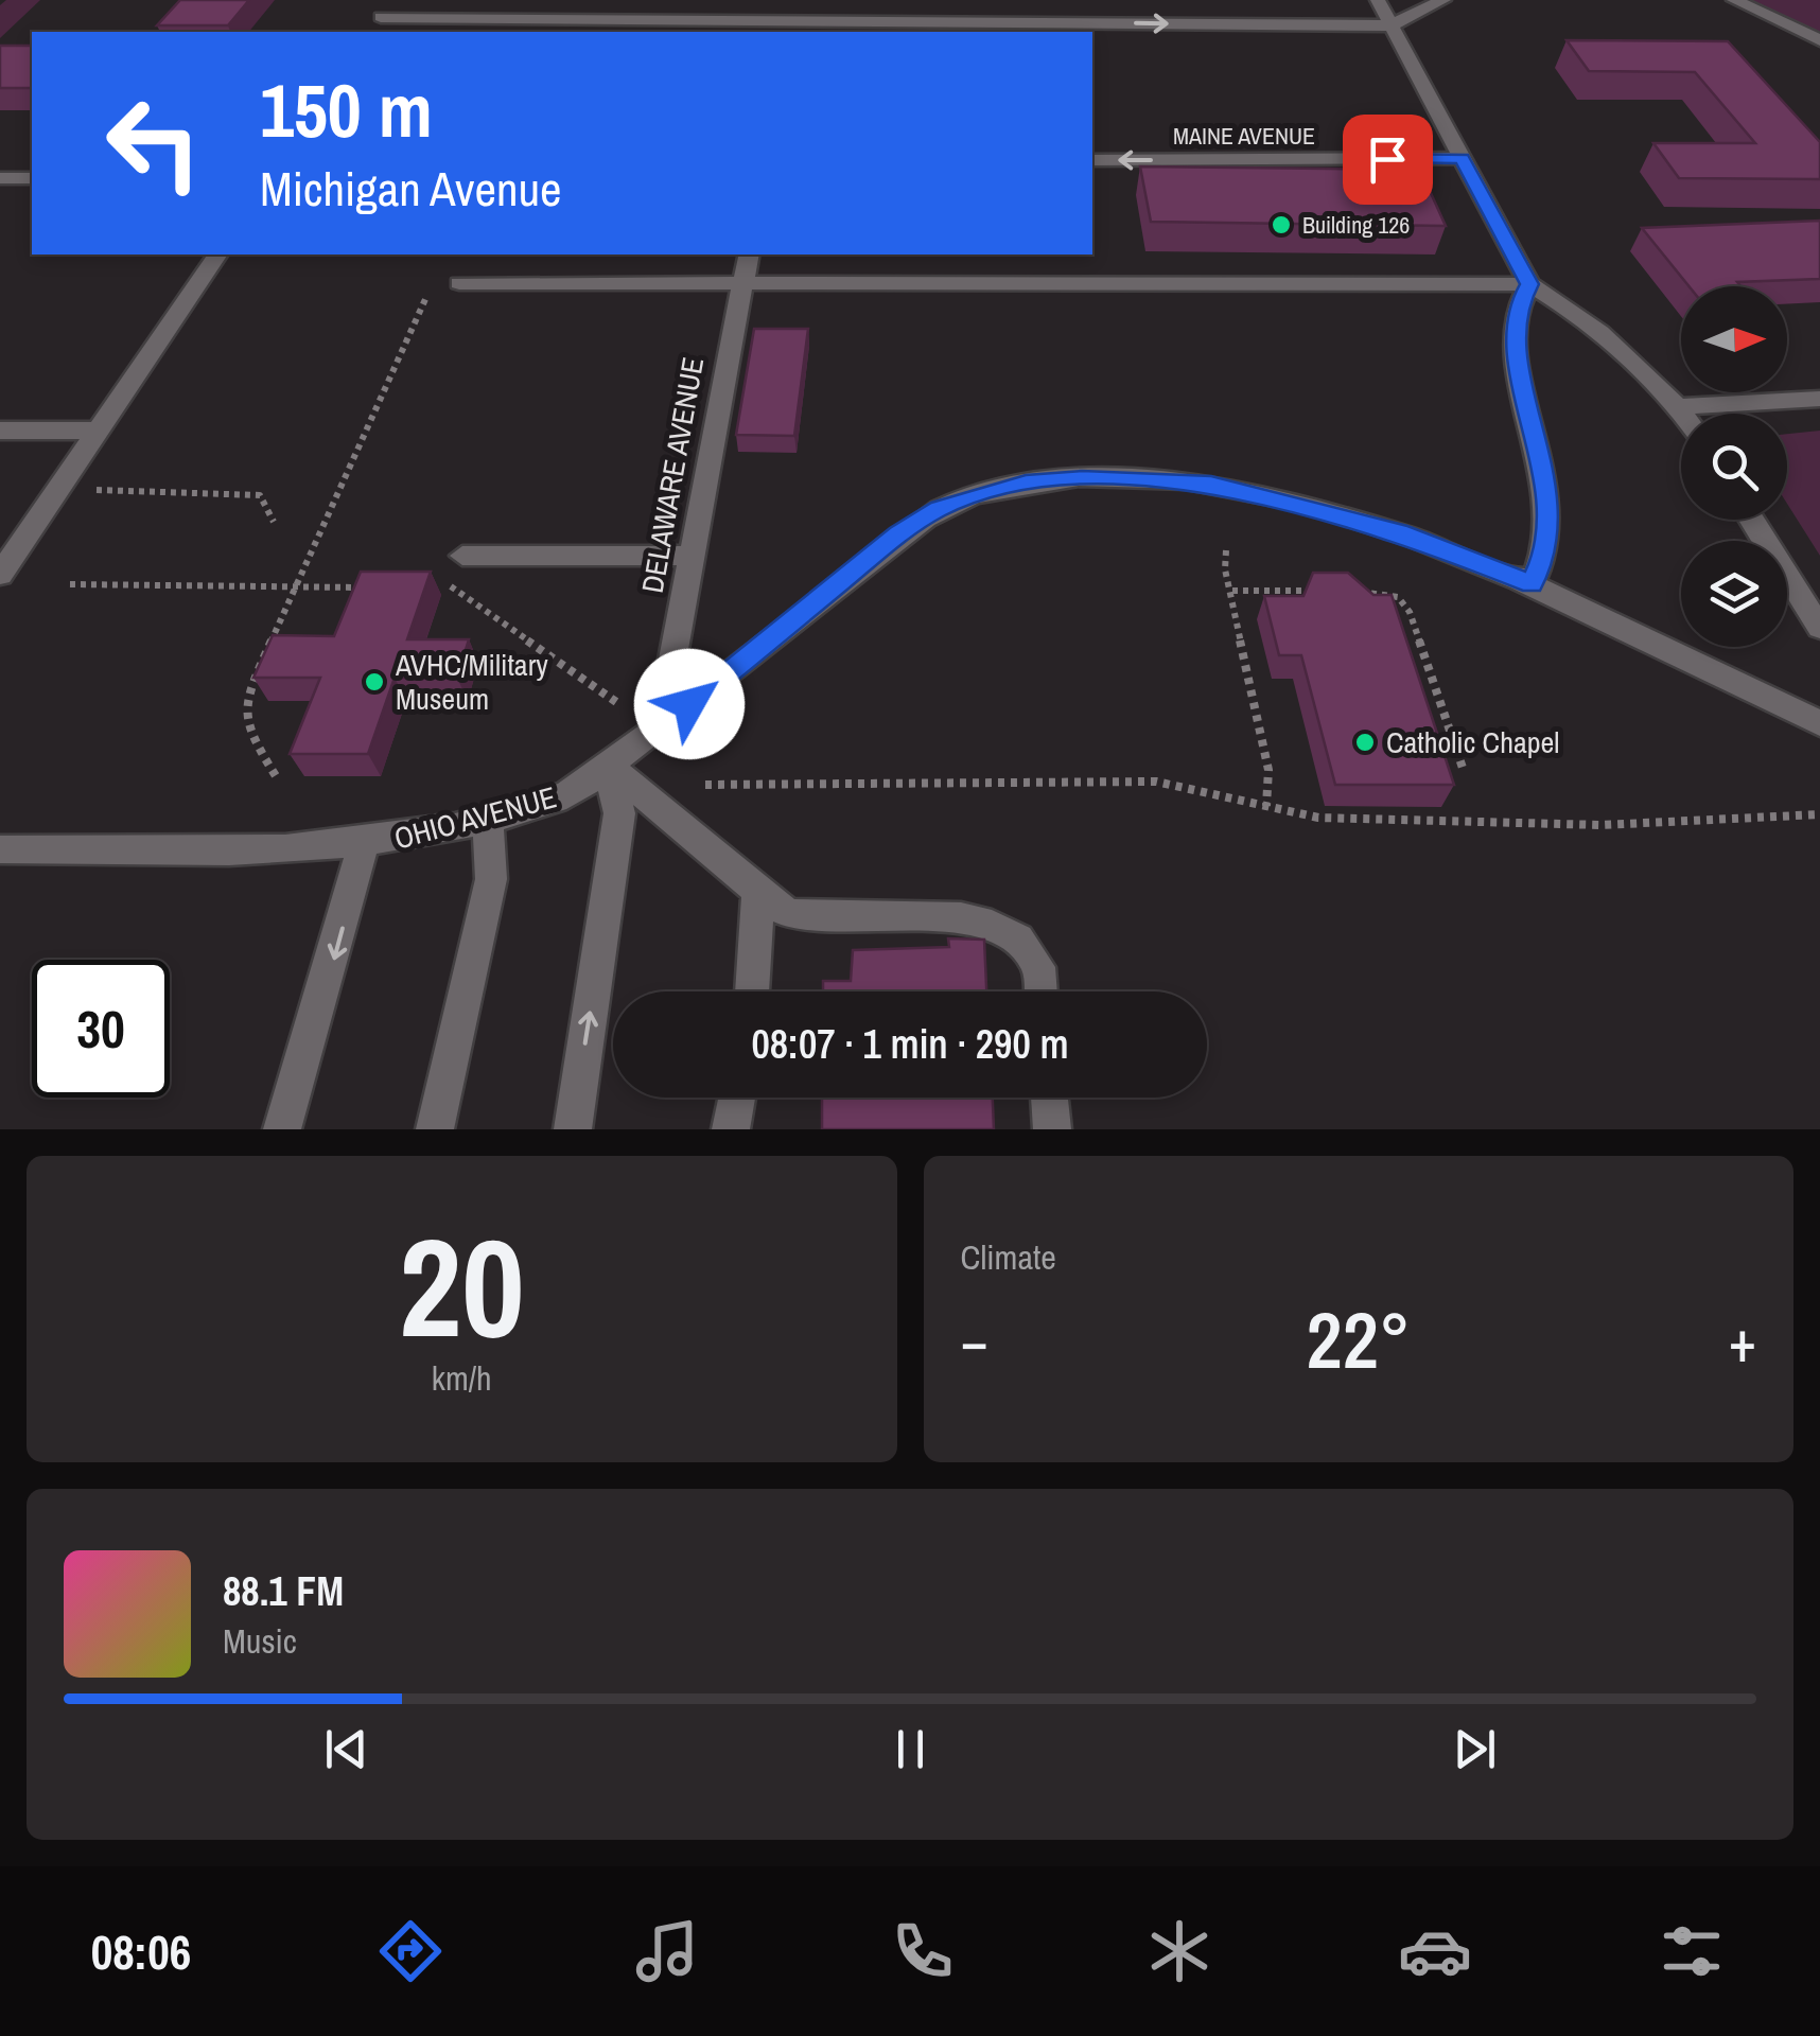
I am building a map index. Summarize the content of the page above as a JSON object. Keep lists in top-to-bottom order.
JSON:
{
  "streets": {
    "street": ["MAINE AVENUE", "DELAWARE AVENUE", "OHIO AVENUE"]
  },
  "crossings": [
    ["DELAWARE AVENUE", "OHIO AVENUE"]
  ],
  "places": ["Building 126", "AVHC/Military Museum", "Catholic Chapel"],
  "north": "right",
  "page": {
    "turn": ["150 m", "Michigan Avenue"],
    "limit": "30",
    "trip": "08:07 · 1 min · 290 m",
    "tile": [
      ["20", "km/h"],
      "Climate"
    ],
    "heat": ["−", "22°", "+"],
    "song": ["88.1 FM", "Music"],
    "tabs": "08:06"
  }
}
